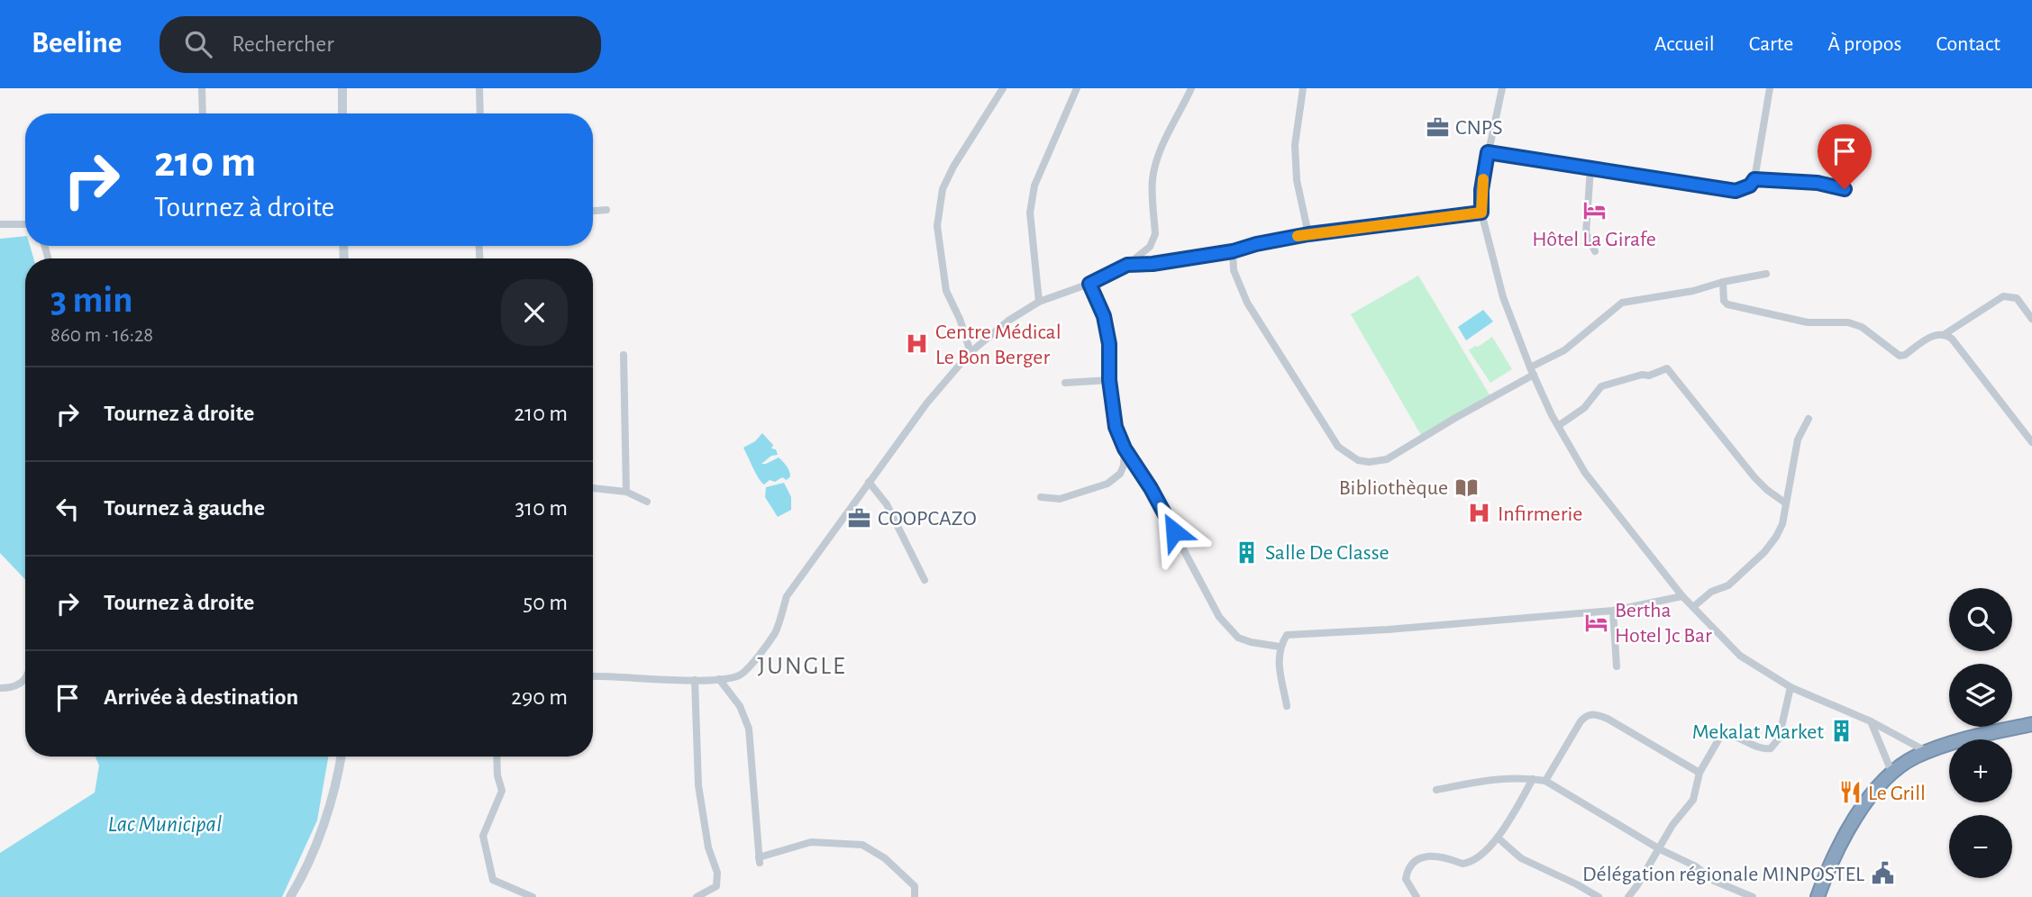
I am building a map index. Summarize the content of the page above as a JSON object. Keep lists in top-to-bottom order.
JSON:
{
  "districts": ["JUNGLE"],
  "water": ["Lac Municipal"],
  "places": {
    "office": ["CNPS", "COOPCAZO"],
    "hotel": ["Hôtel La Girafe", "Bertha Hotel Jc Bar"],
    "hospital": ["Centre Médical Le Bon Berger", "Infirmerie"],
    "library": ["Bibliothèque"],
    "building": ["Salle De Classe", "Mekalat Market"],
    "restaurant": ["Le Grill"],
    "public building": ["Délégation régionale MINPOSTEL"]
  },
  "page": {
    "header": "Beeline",
    "search": "Rechercher",
    "nav": [
      "Accueil",
      "Carte",
      "À propos",
      "Contact"
    ],
    "turn": ["210 m", "Tournez à droite"],
    "heading": ["3 min", "860 m · 16:28"],
    "list": [
      {
        "name": "Tournez à droite",
        "value": "210 m"
      },
      {
        "name": "Tournez à gauche",
        "value": "310 m"
      },
      {
        "name": "Tournez à droite",
        "value": "50 m"
      },
      {
        "name": "Arrivée à destination",
        "value": "290 m"
      }
    ],
    "map_buttons": ["+", "−"]
  }
}
